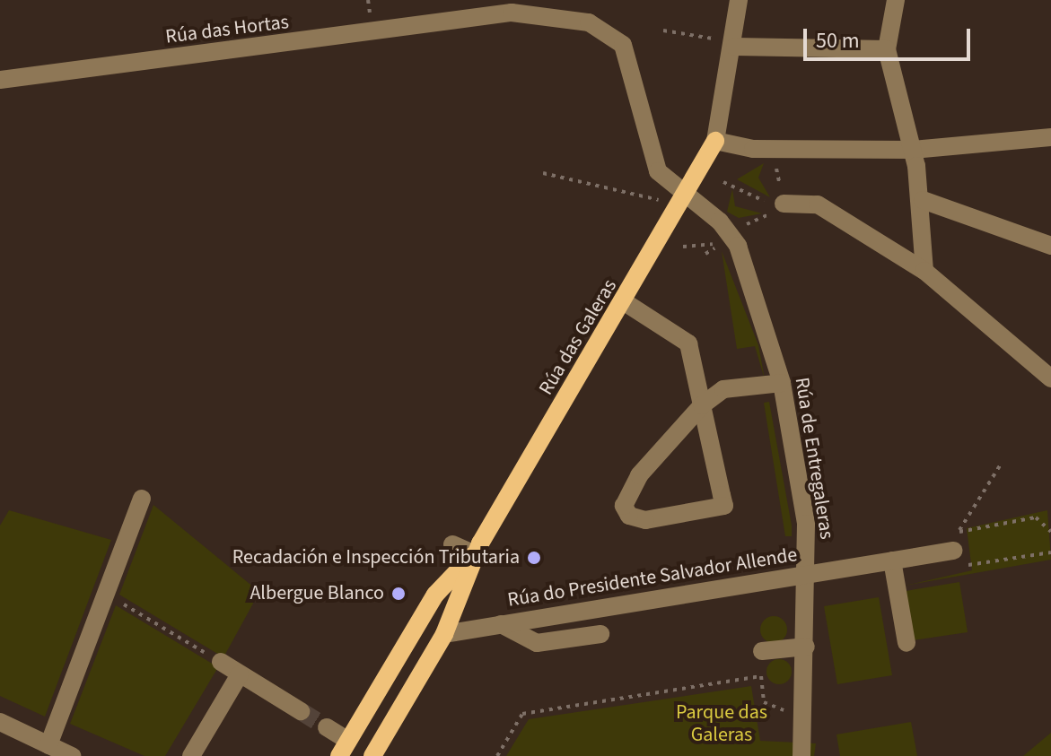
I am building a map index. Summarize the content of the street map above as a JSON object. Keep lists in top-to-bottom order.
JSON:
{
  "streets": {
    "main road": ["Rúa das Galeras"],
    "street": ["Rúa das Hortas", "Rúa de Entregaleras", "Rúa do Presidente Salvador Allende"]
  },
  "crossings": [
    ["Rúa das Hortas", "Rúa de Entregaleras"],
    ["Rúa das Galeras", "Rúa de Entregaleras"],
    ["Rúa das Galeras", "Rúa do Presidente Salvador Allende"],
    ["Rúa de Entregaleras", "Rúa do Presidente Salvador Allende"]
  ],
  "parks": ["Parque das Galeras"],
  "places": ["Recadación e Inspección Tributaria", "Albergue Blanco"],
  "scale_bar": "50 m"
}
